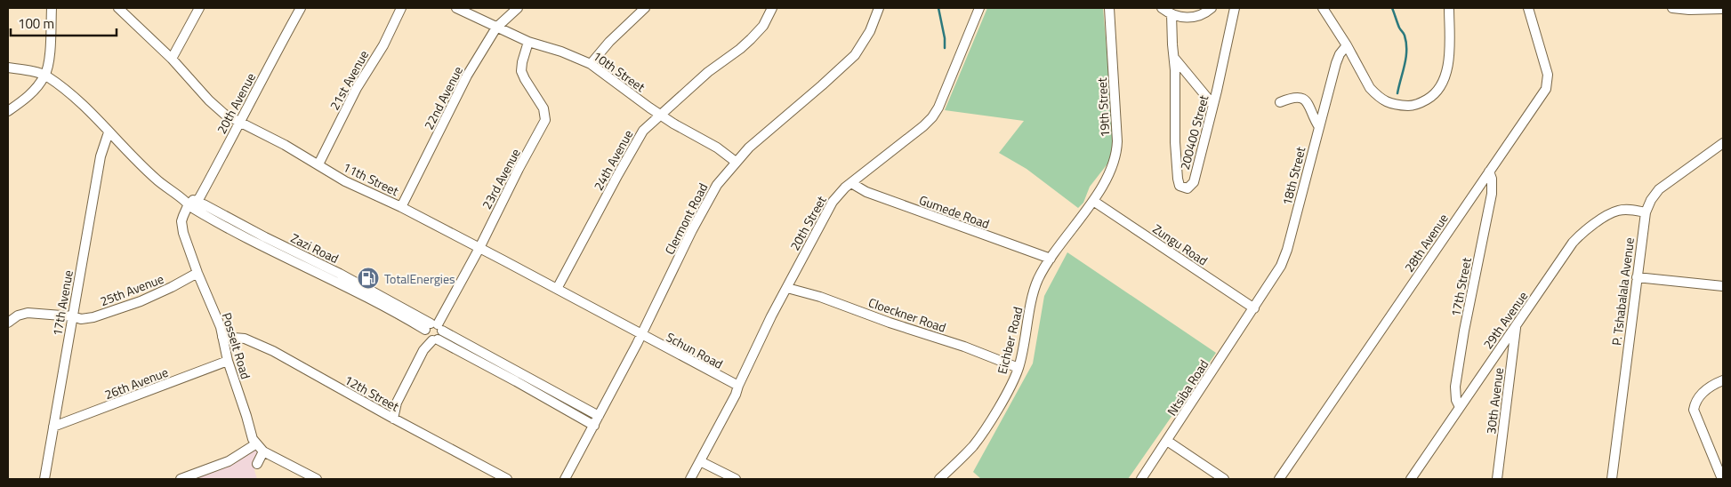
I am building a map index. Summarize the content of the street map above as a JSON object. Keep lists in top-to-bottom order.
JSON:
{
  "streets": {
    "street": [
      "10th Street",
      "21st Avenue",
      "22nd Avenue",
      "20th Avenue",
      "19th Street",
      "200400 Street",
      "24th Avenue",
      "18th Street",
      "11th Street",
      "23rd Avenue",
      "Gumede Road",
      "Clermont Road",
      "20th Street",
      "28th Avenue",
      "Zungu Road",
      "Zazi Road",
      "17th Street",
      "25th Avenue",
      "P. Tshabalala Avenue",
      "17th Avenue",
      "Cloeckner Road",
      "29th Avenue",
      "Eichber Road",
      "Posselt Road",
      "Schun Road",
      "26th Avenue",
      "Ntsiba Road",
      "12th Street",
      "30th Avenue"
    ]
  },
  "crossings": [
    ["10th Street", "22nd Avenue"],
    ["10th Street", "24th Avenue"],
    ["10th Street", "23rd Avenue"],
    ["10th Street", "Clermont Road"],
    ["21st Avenue", "11th Street"],
    ["22nd Avenue", "11th Street"],
    ["20th Avenue", "11th Street"],
    ["20th Avenue", "Zazi Road"],
    ["20th Avenue", "Posselt Road"],
    ["19th Street", "Zungu Road"],
    ["19th Street", "Eichber Road"],
    ["24th Avenue", "11th Street"],
    ["18th Street", "Zungu Road"],
    ["18th Street", "Ntsiba Road"],
    ["11th Street", "23rd Avenue"],
    ["11th Street", "Clermont Road"],
    ["11th Street", "Schun Road"],
    ["23rd Avenue", "Zazi Road"],
    ["23rd Avenue", "12th Street"],
    ["Gumede Road", "20th Street"],
    ["Gumede Road", "Eichber Road"],
    ["Clermont Road", "Zazi Road"],
    ["Clermont Road", "Schun Road"],
    ["20th Street", "Cloeckner Road"],
    ["20th Street", "Schun Road"],
    ["28th Avenue", "17th Street"],
    ["Zungu Road", "Eichber Road"],
    ["Zungu Road", "Ntsiba Road"],
    ["Zazi Road", "17th Avenue"],
    ["Zazi Road", "Posselt Road"],
    ["17th Street", "29th Avenue"],
    ["25th Avenue", "17th Avenue"],
    ["25th Avenue", "Posselt Road"],
    ["P. Tshabalala Avenue", "29th Avenue"],
    ["17th Avenue", "26th Avenue"],
    ["Cloeckner Road", "Eichber Road"],
    ["29th Avenue", "30th Avenue"],
    ["Posselt Road", "26th Avenue"],
    ["Posselt Road", "12th Street"]
  ],
  "places": {
    "fuel station": ["TotalEnergies"]
  },
  "scale_bar": "100 m"
}
